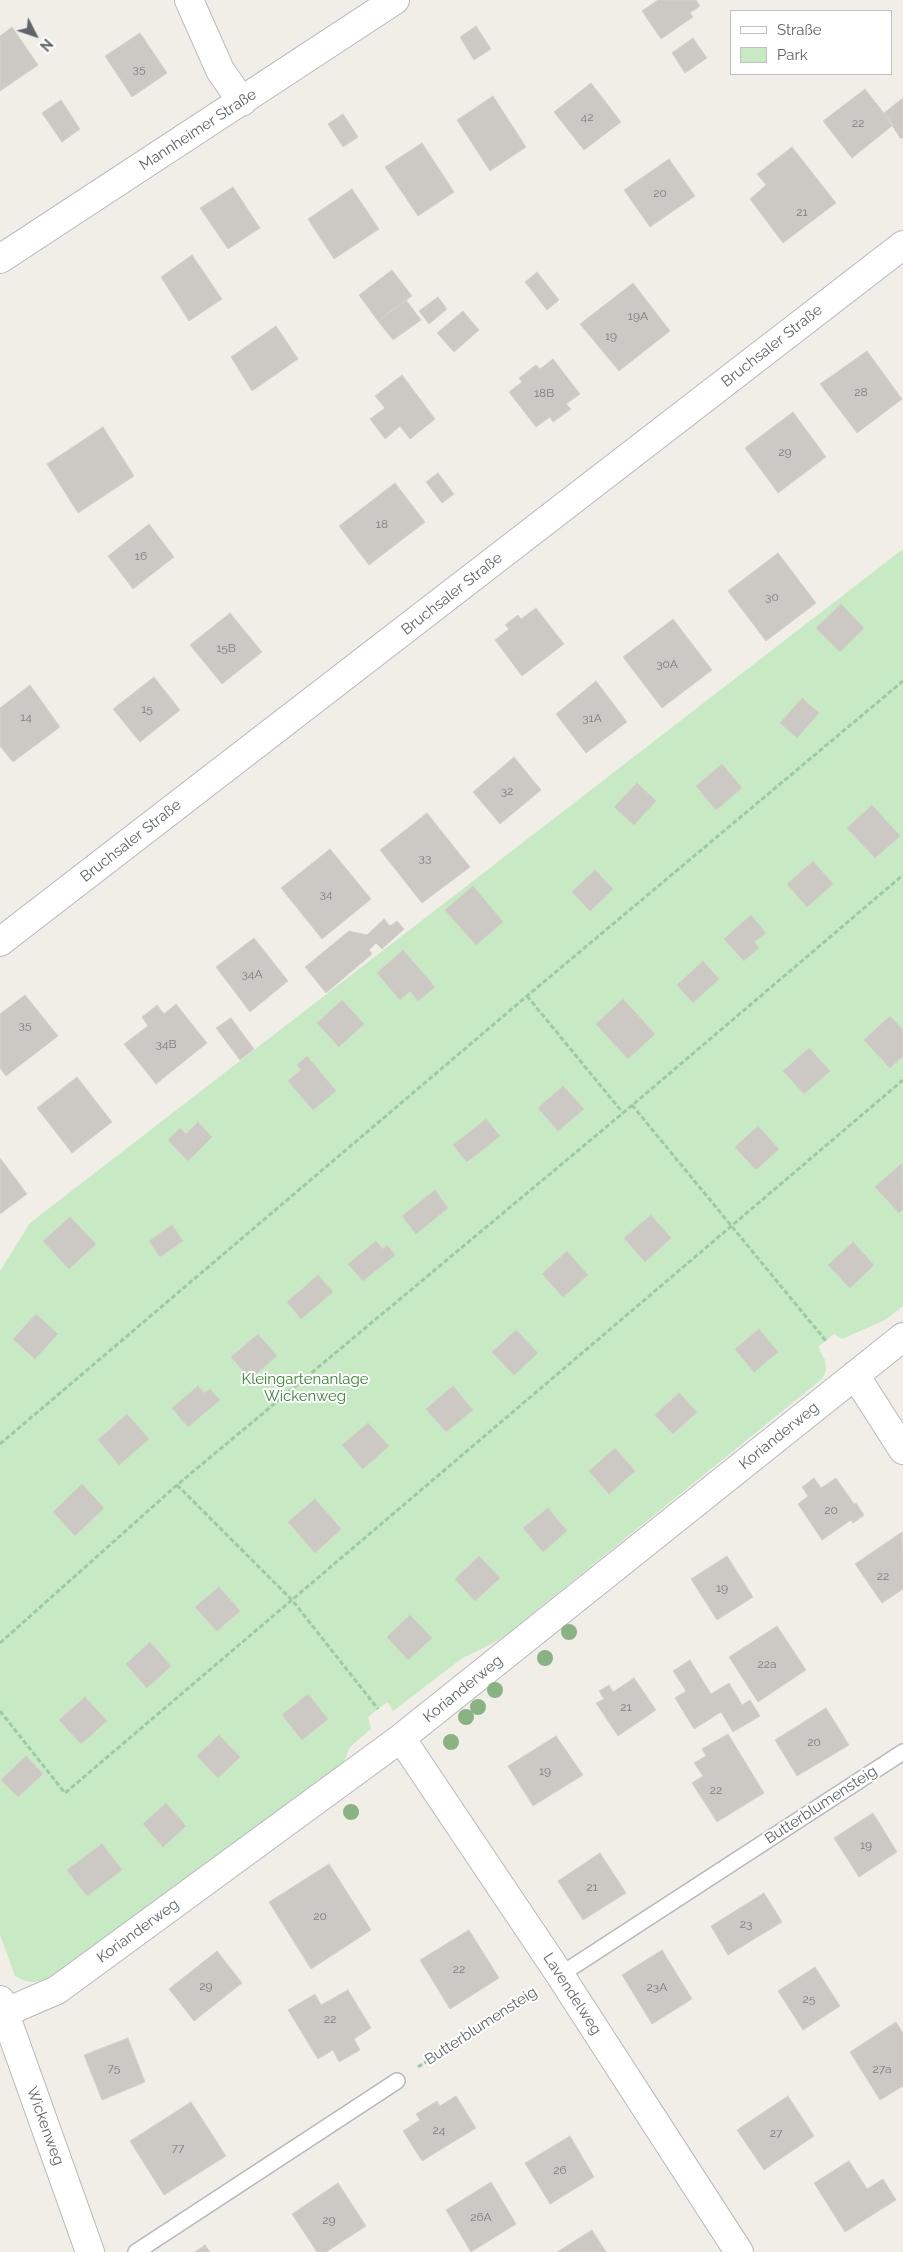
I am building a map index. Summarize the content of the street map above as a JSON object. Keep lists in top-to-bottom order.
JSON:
{
  "streets": {
    "street": [
      "Mannheimer Straße",
      "Bruchsaler Straße",
      "Korianderweg",
      "Lavendelweg",
      "Wickenweg"
    ],
    "lane": ["Butterblumensteig"]
  },
  "crossings": [
    ["Korianderweg", "Lavendelweg"],
    ["Korianderweg", "Wickenweg"],
    ["Butterblumensteig", "Lavendelweg"]
  ],
  "parks": ["Kleingartenanlage Wickenweg"],
  "house_numbers": [
    "35",
    "42",
    "22",
    "20",
    "21",
    "19A",
    "19",
    "28",
    "18B",
    "29",
    "18",
    "16",
    "30",
    "15B",
    "30A",
    "15",
    "14",
    "31A",
    "32",
    "33",
    "34",
    "34A",
    "35",
    "34B",
    "20",
    "22",
    "19",
    "22a",
    "21",
    "20",
    "19",
    "22",
    "19",
    "21",
    "20",
    "23",
    "22",
    "29",
    "23A",
    "25",
    "22",
    "75",
    "27a",
    "24",
    "27",
    "77",
    "26",
    "26A",
    "29"
  ],
  "legend": ["Straße", "Park"],
  "north": "bottom right"
}
